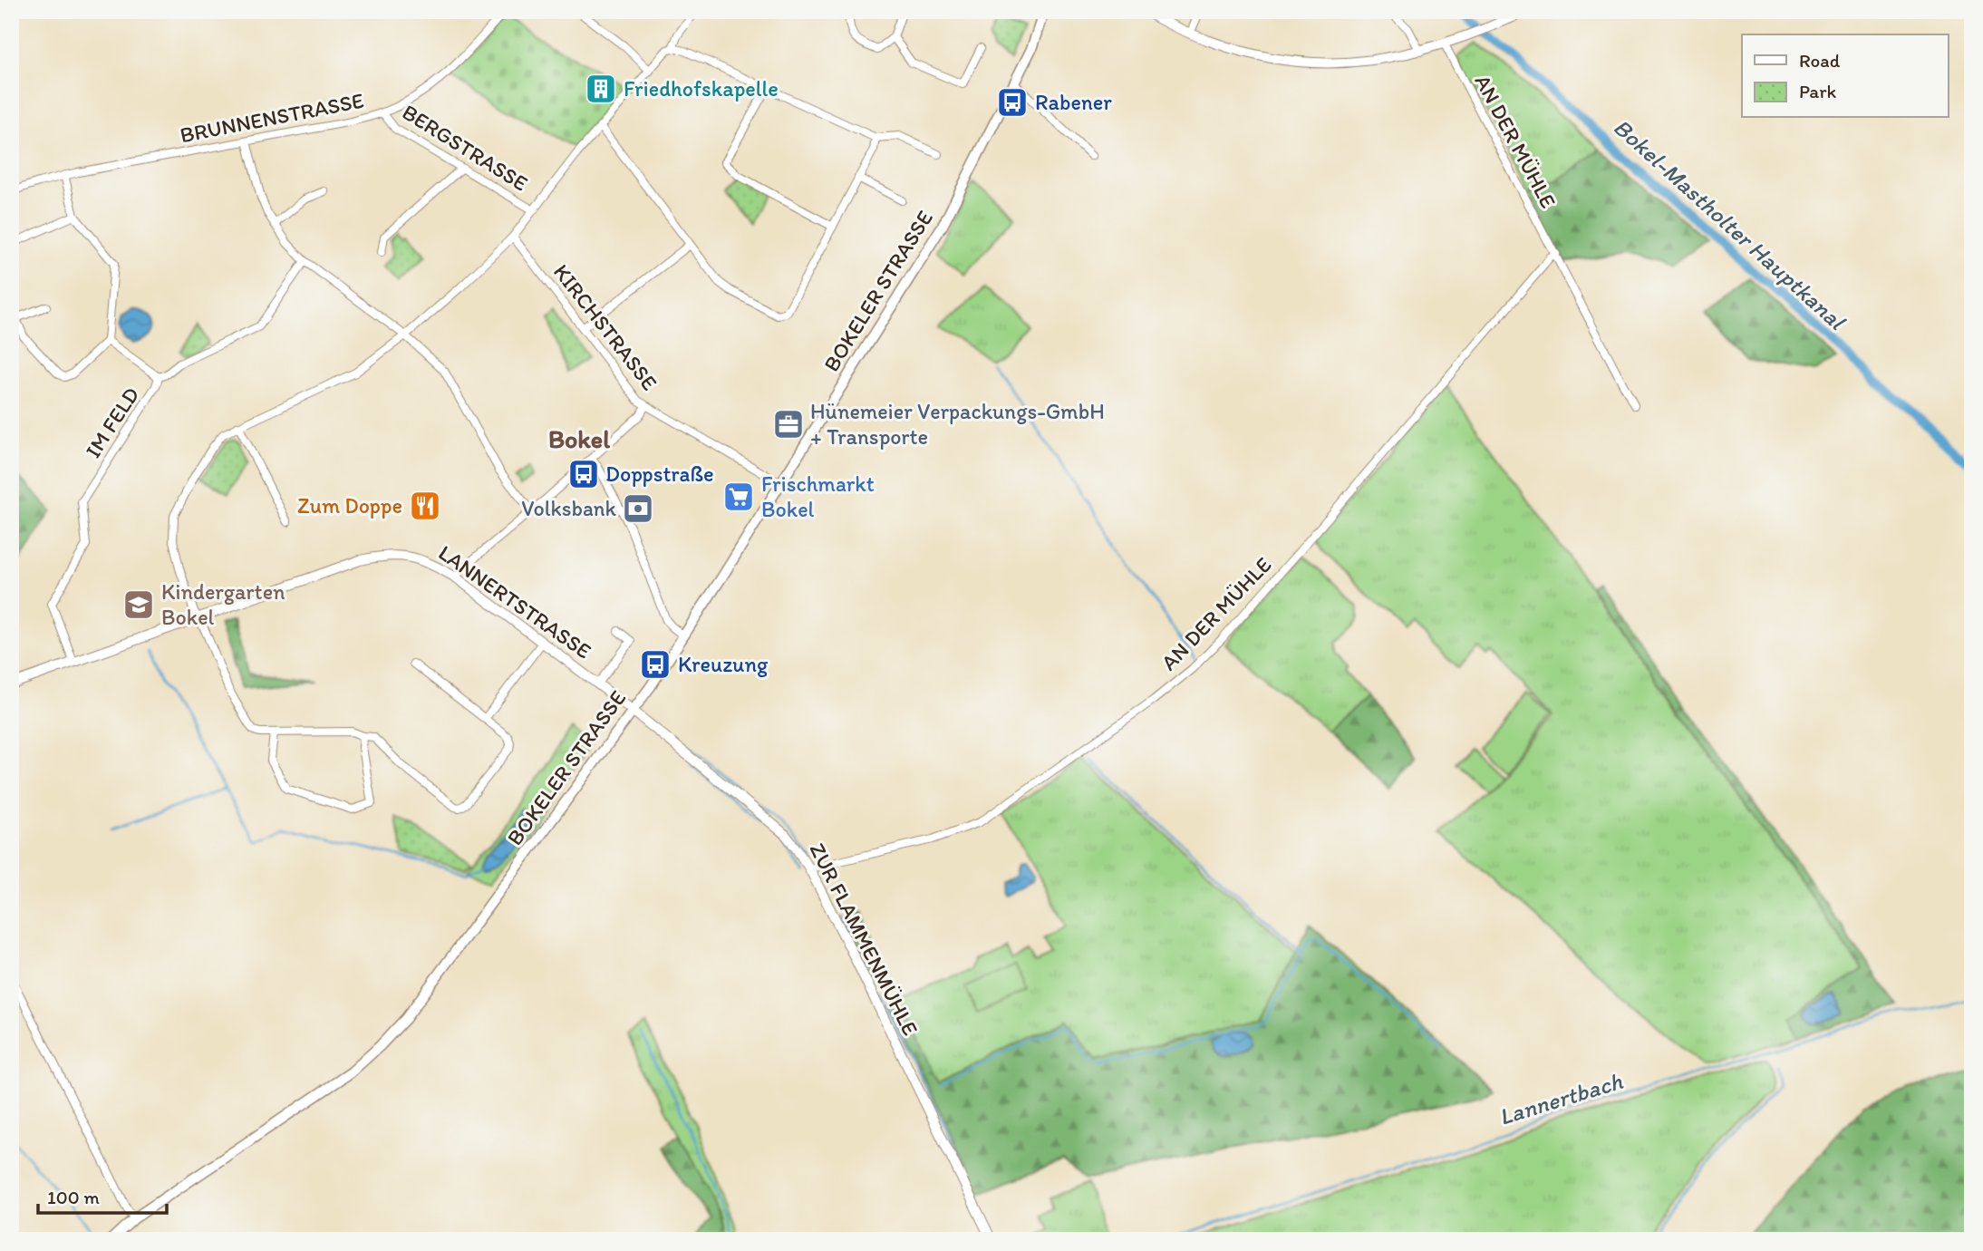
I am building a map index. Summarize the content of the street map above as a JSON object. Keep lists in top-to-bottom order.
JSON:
{
  "streets": {
    "main road": ["BOKELER STRASSE"],
    "street": [
      "BRUNNENSTRASSE",
      "AN DER MÜHLE",
      "BERGSTRASSE",
      "KIRCHSTRASSE",
      "IM FELD",
      "LANNERTSTRASSE",
      "ZUR FLAMMENMÜHLE"
    ]
  },
  "crossings": [
    ["BRUNNENSTRASSE", "BERGSTRASSE"],
    ["AN DER MÜHLE", "ZUR FLAMMENMÜHLE"],
    ["BOKELER STRASSE", "KIRCHSTRASSE"],
    ["BOKELER STRASSE", "LANNERTSTRASSE"],
    ["BOKELER STRASSE", "ZUR FLAMMENMÜHLE"],
    ["IM FELD", "LANNERTSTRASSE"],
    ["LANNERTSTRASSE", "ZUR FLAMMENMÜHLE"]
  ],
  "districts": ["Bokel"],
  "water": ["Bokel-Mastholter Hauptkanal", "Lannertbach"],
  "places": {
    "building": ["Friedhofskapelle"],
    "bus stop": ["Rabener", "Doppstraße", "Kreuzung"],
    "office": ["Hünemeier Verpackungs-GmbH + Transporte"],
    "supermarket": ["Frischmarkt Bokel"],
    "restaurant": ["Zum Doppe"],
    "bank": ["Volksbank"],
    "school or university": ["Kindergarten Bokel"]
  },
  "legend": ["Road", "Park"],
  "scale_bar": "100 m"
}
